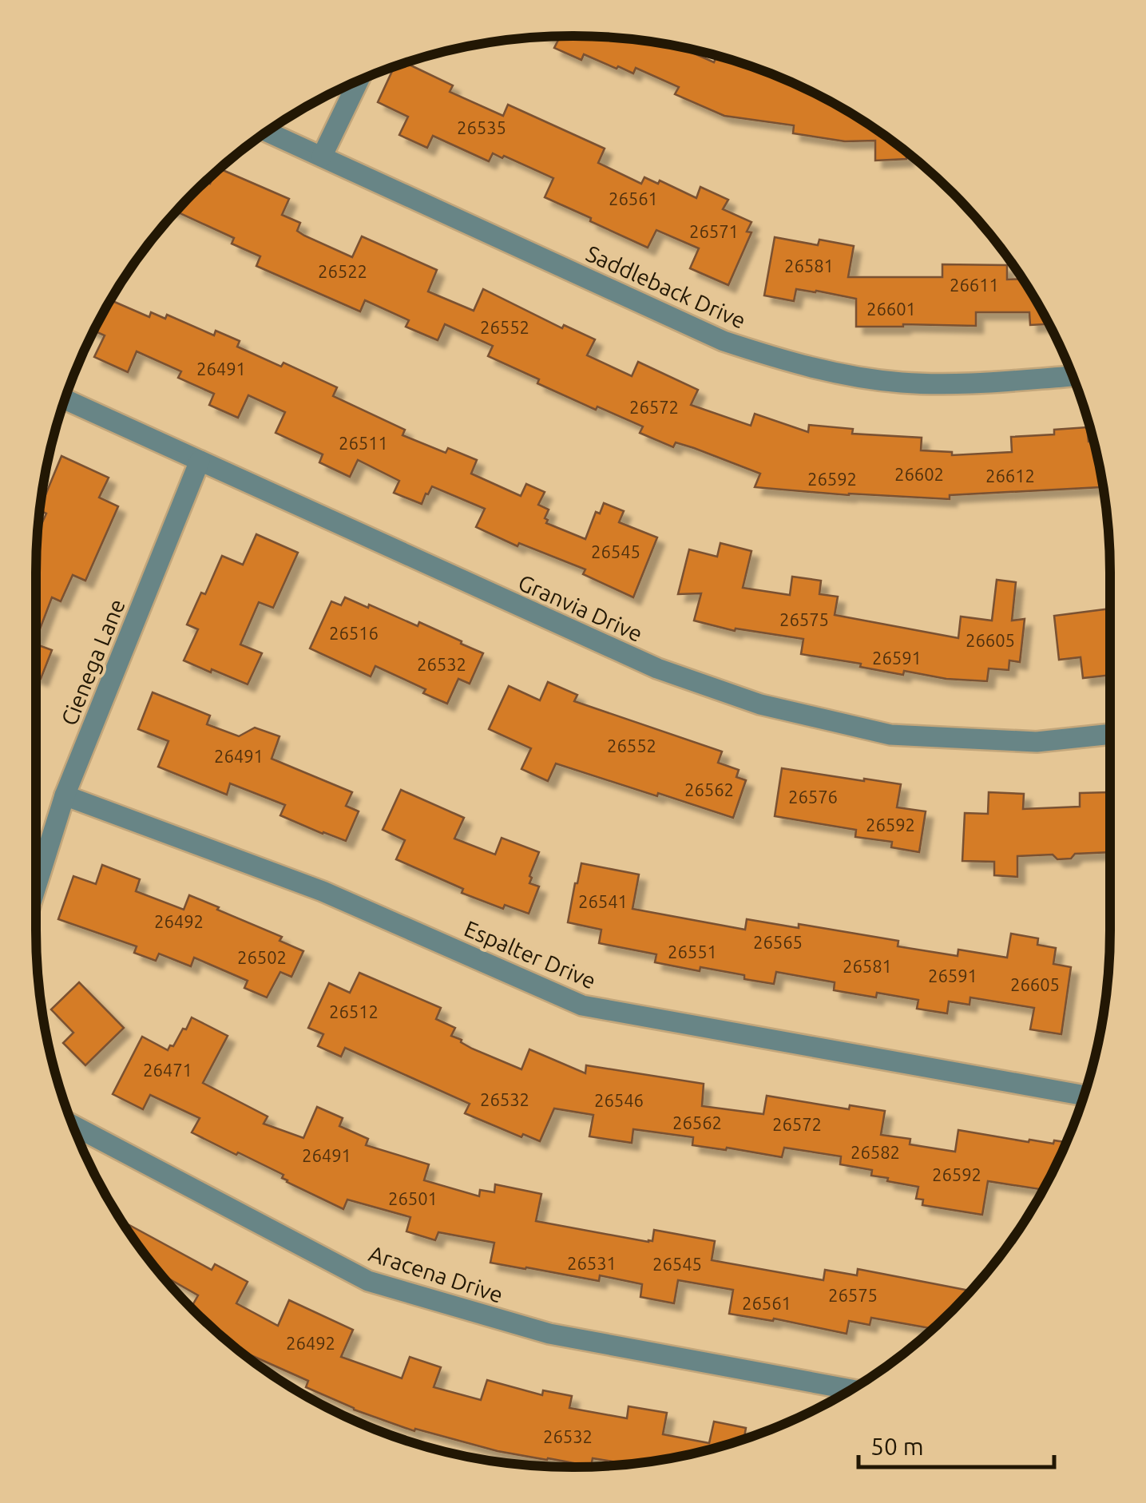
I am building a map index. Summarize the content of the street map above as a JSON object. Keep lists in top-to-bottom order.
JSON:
{
  "streets": {
    "street": [
      "Saddleback Drive",
      "Granvia Drive",
      "Cienega Lane",
      "Espalter Drive",
      "Aracena Drive"
    ]
  },
  "crossings": [
    ["Granvia Drive", "Cienega Lane"],
    ["Cienega Lane", "Espalter Drive"]
  ],
  "house_numbers": [
    "26535",
    "26561",
    "26571",
    "26581",
    "26522",
    "26611",
    "26601",
    "26552",
    "26491",
    "26572",
    "26511",
    "26602",
    "26612",
    "26592",
    "26545",
    "26575",
    "26516",
    "26605",
    "26591",
    "26532",
    "26552",
    "26491",
    "26562",
    "26576",
    "26592",
    "26541",
    "26492",
    "26565",
    "26551",
    "26502",
    "26581",
    "26591",
    "26605",
    "26512",
    "26471",
    "26532",
    "26546",
    "26562",
    "26572",
    "26582",
    "26491",
    "26592",
    "26501",
    "26531",
    "26545",
    "26575",
    "26561",
    "26492",
    "26532"
  ],
  "scale_bar": "50 m"
}
